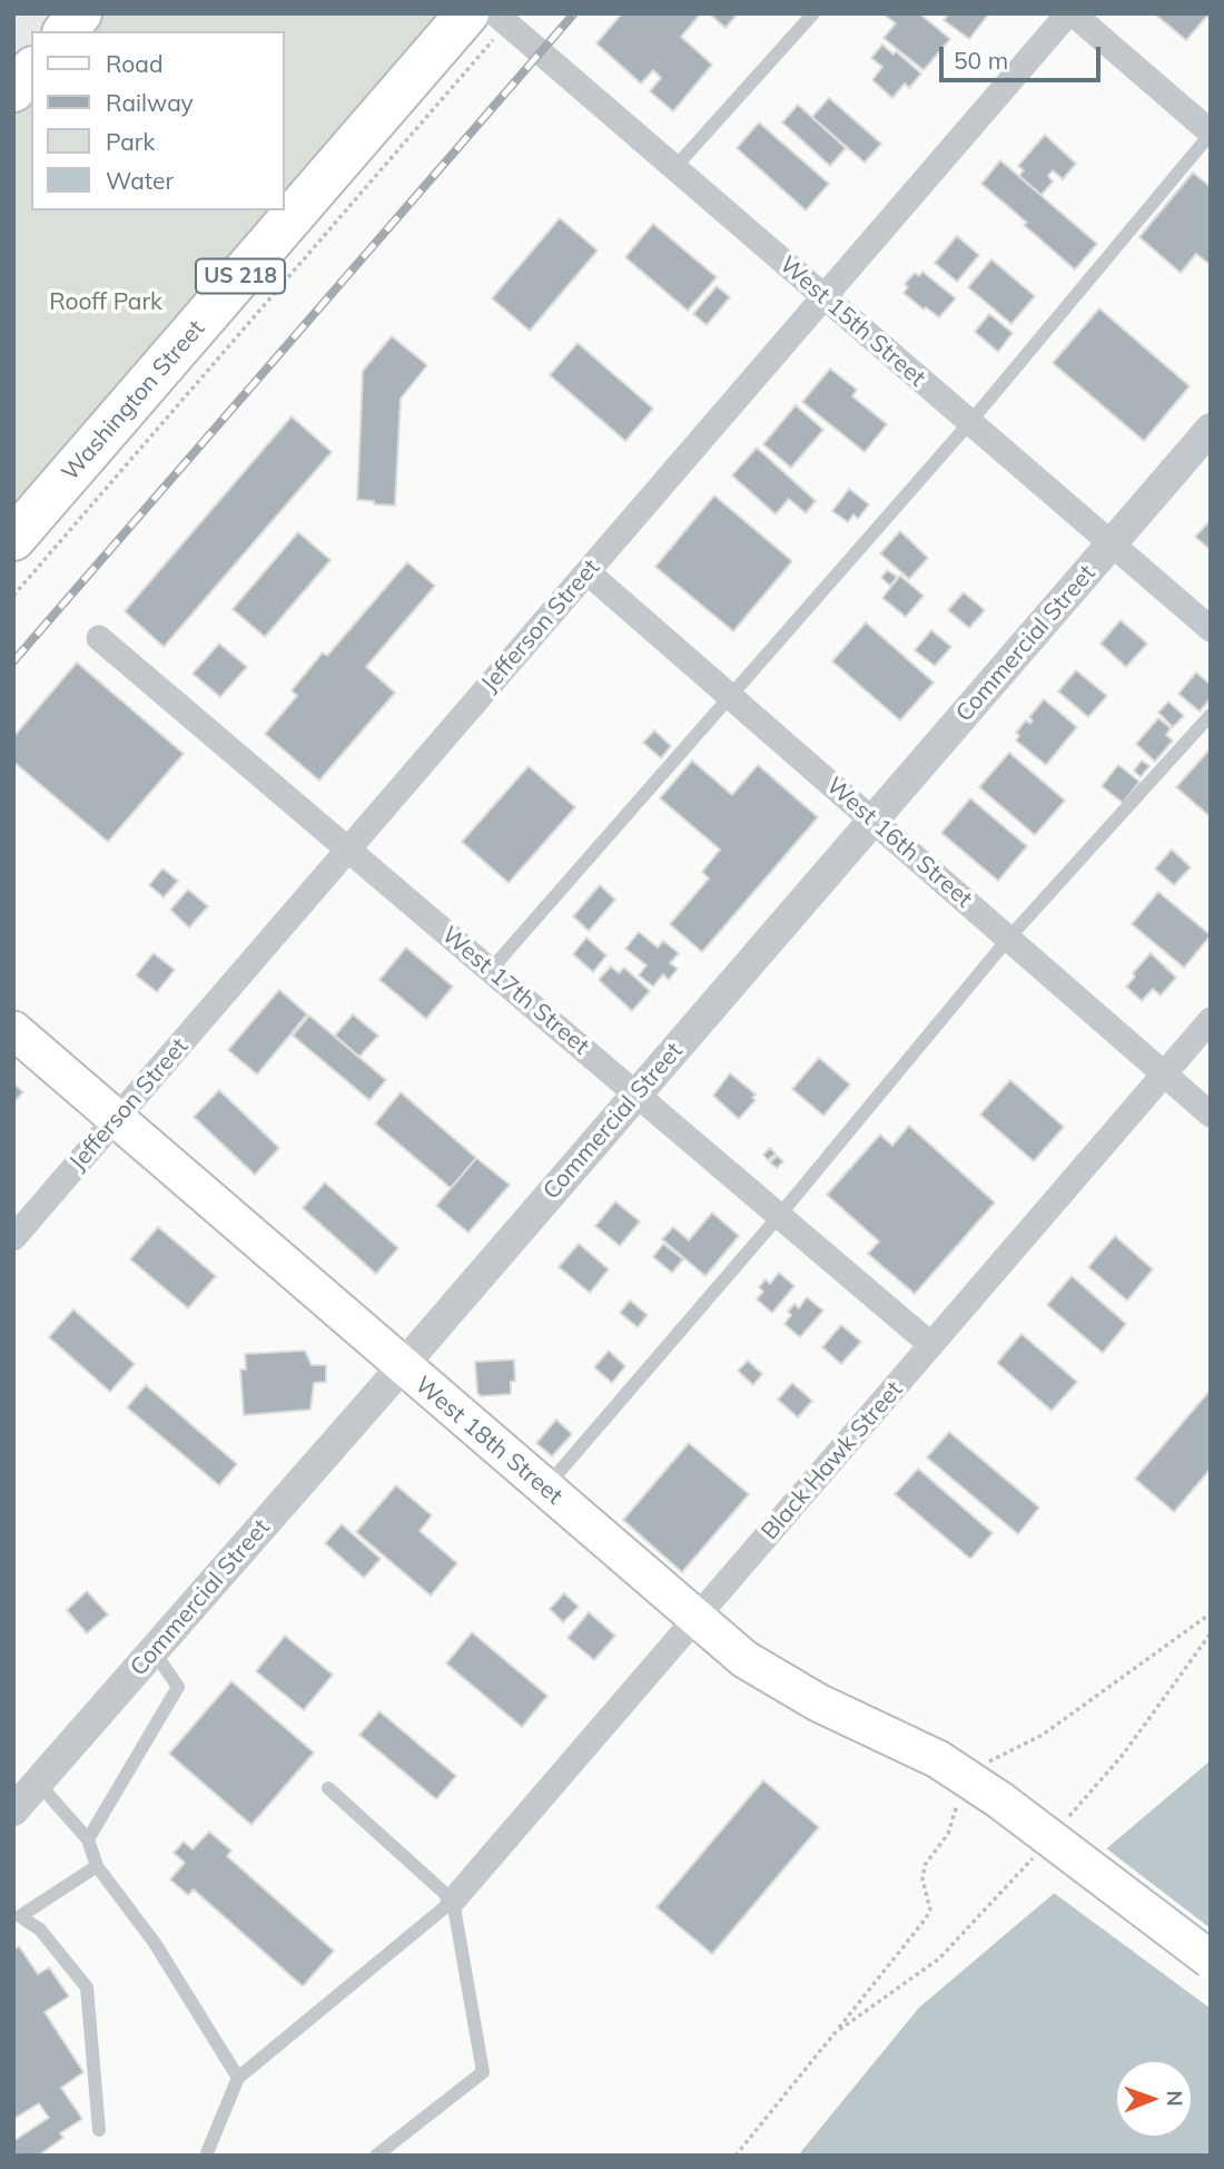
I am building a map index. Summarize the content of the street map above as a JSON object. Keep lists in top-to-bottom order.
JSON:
{
  "streets": {
    "highway": ["US 218", "Washington Street"],
    "main road": ["West 18th Street"],
    "street": [
      "West 15th Street",
      "Jefferson Street",
      "Commercial Street",
      "West 16th Street",
      "West 17th Street",
      "Black Hawk Street"
    ]
  },
  "crossings": [
    ["West 15th Street", "Washington Street"],
    ["West 15th Street", "Jefferson Street"],
    ["West 15th Street", "Commercial Street"],
    ["Jefferson Street", "West 16th Street"],
    ["Jefferson Street", "West 17th Street"],
    ["Jefferson Street", "West 18th Street"],
    ["Commercial Street", "West 16th Street"],
    ["Commercial Street", "West 17th Street"],
    ["Commercial Street", "West 18th Street"],
    ["West 16th Street", "Black Hawk Street"],
    ["West 17th Street", "Black Hawk Street"],
    ["West 18th Street", "Black Hawk Street"]
  ],
  "parks": ["Rooff Park"],
  "legend": [
    "Road",
    "Railway",
    "Park",
    "Water"
  ],
  "scale_bar": "50 m",
  "north": "right"
}
